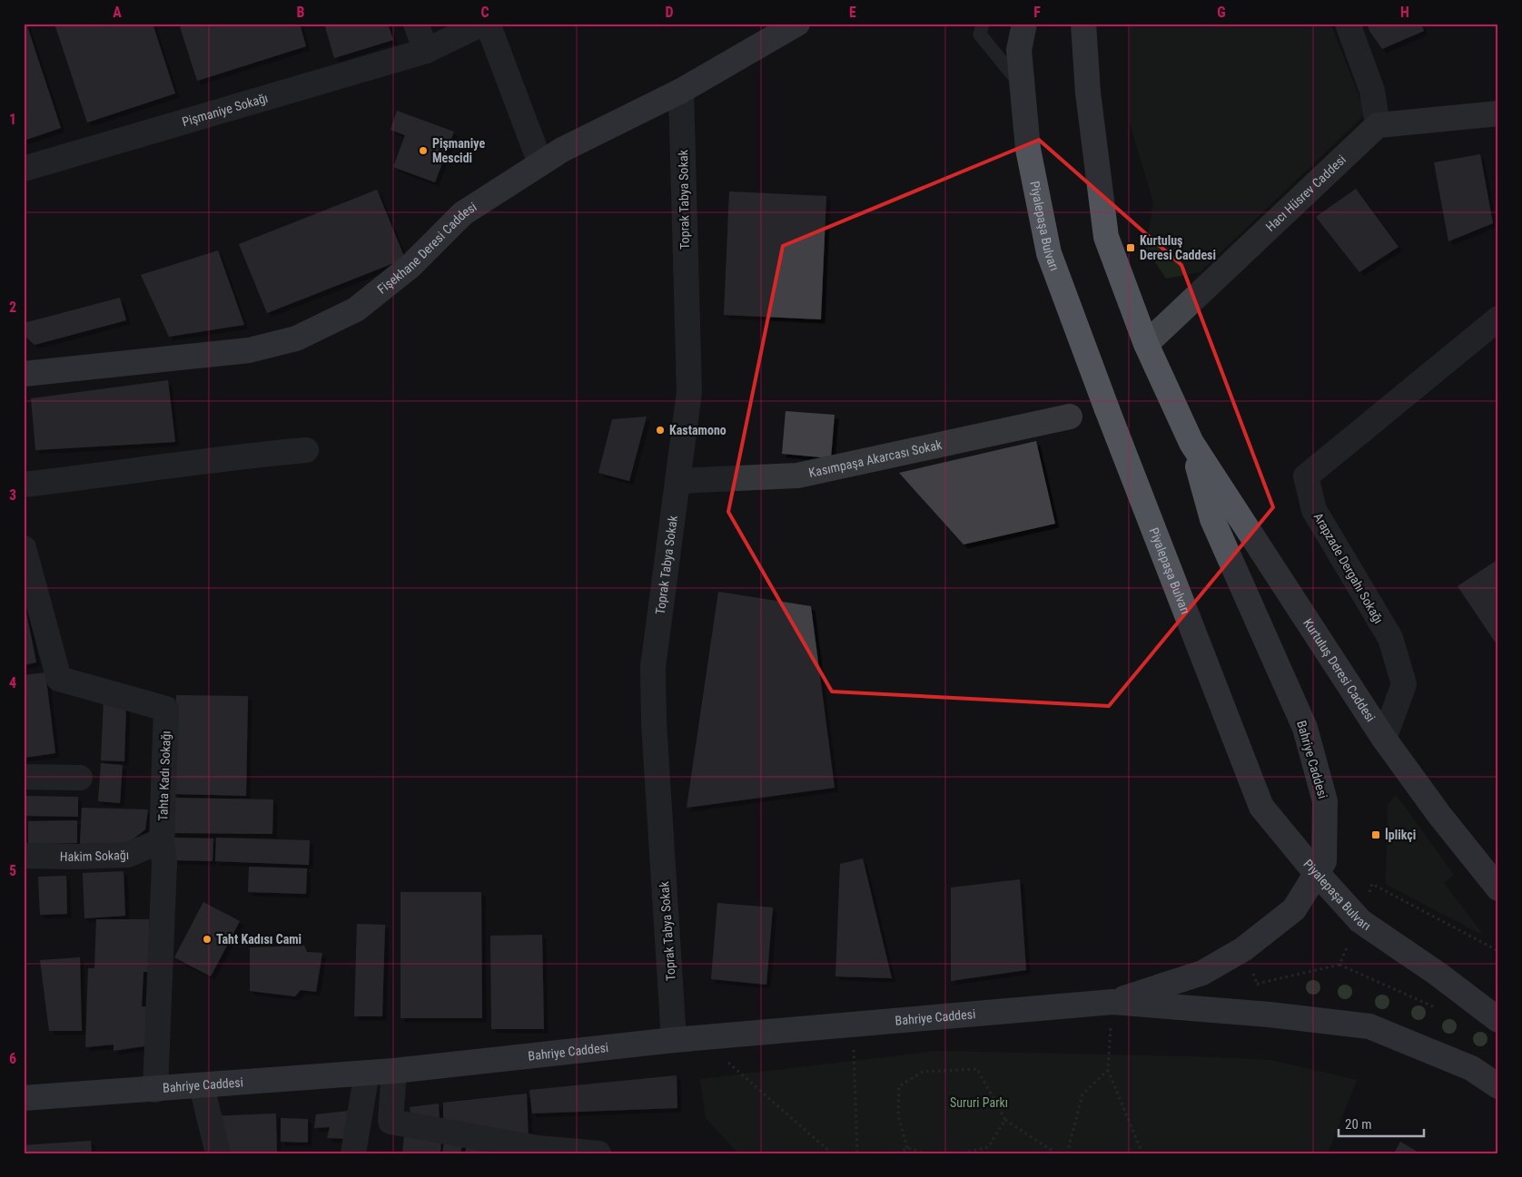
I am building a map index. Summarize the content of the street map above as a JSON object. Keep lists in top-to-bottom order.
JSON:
{
  "streets": {
    "main road": [
      "Piyalepaşa Bulvarı",
      "Fişekhane Deresi Caddesi",
      "Kurtuluş Deresi Caddesi",
      "Bahriye Caddesi"
    ],
    "street": [
      "Pişmaniye Sokağı",
      "Hacı Hüsrev Caddesi",
      "Toprak Tabya Sokak",
      "Kasımpaşa Akarcası Sokak",
      "Arapzade Dergahı Sokağı",
      "Tahta Kadı Sokağı",
      "Hakim Sokağı"
    ]
  },
  "crossings": [
    ["Toprak Tabya Sokak", "Fişekhane Deresi Caddesi"],
    ["Toprak Tabya Sokak", "Kasımpaşa Akarcası Sokak"],
    ["Toprak Tabya Sokak", "Bahriye Caddesi"],
    ["Arapzade Dergahı Sokağı", "Kurtuluş Deresi Caddesi"],
    ["Kurtuluş Deresi Caddesi", "Bahriye Caddesi"],
    ["Bahriye Caddesi", "Tahta Kadı Sokağı"],
    ["Tahta Kadı Sokağı", "Hakim Sokağı"]
  ],
  "parks": ["Sururi Parkı"],
  "places": {
    "other": ["Pişmaniye Mescidi", "Kastamono", "Taht Kadısı Cami"],
    "transit": ["Kurtuluş Deresi Caddesi", "İplikçi"]
  },
  "scale_bar": "20 m",
  "grid": {
    "columns": [
      "A",
      "B",
      "C",
      "D",
      "E",
      "F",
      "G",
      "H"
    ],
    "rows": [
      "1",
      "2",
      "3",
      "4",
      "5",
      "6"
    ]
  }
}
